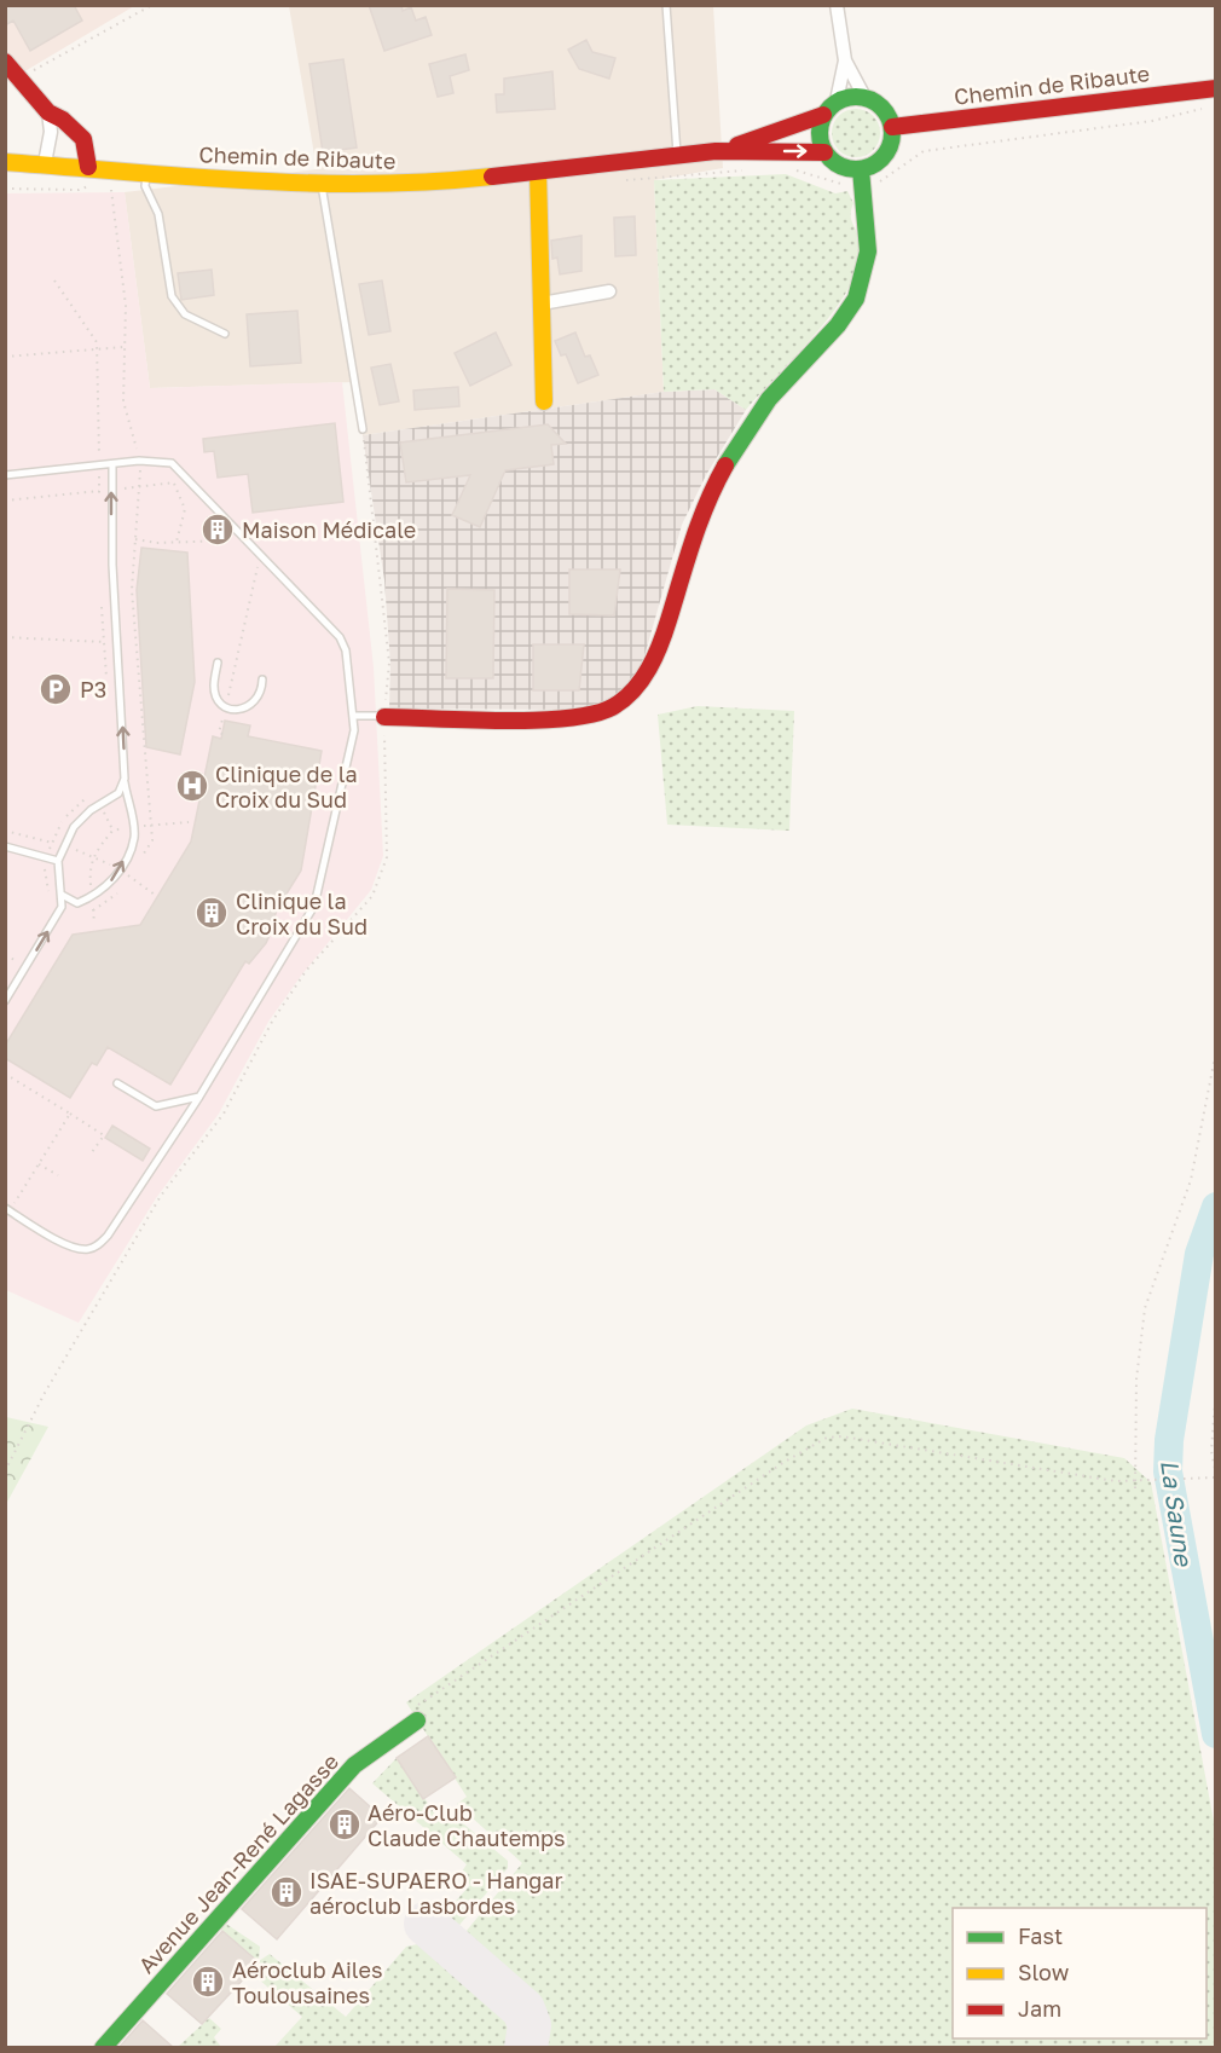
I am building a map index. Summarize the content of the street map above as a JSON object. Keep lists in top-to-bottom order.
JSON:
{
  "streets": {
    "street": ["Chemin de Ribaute", "Avenue Jean-René Lagasse"]
  },
  "water": ["La Saune"],
  "places": {
    "building": [
      "Maison Médicale",
      "Clinique la Croix du Sud",
      "Aéro-Club Claude Chautemps",
      "ISAE-SUPAERO - Hangar aéroclub Lasbordes",
      "Aéroclub Ailes Toulousaines"
    ],
    "parking": ["P3"],
    "hospital": ["Clinique de la Croix du Sud"]
  },
  "legend": ["Fast", "Slow", "Jam"]
}
